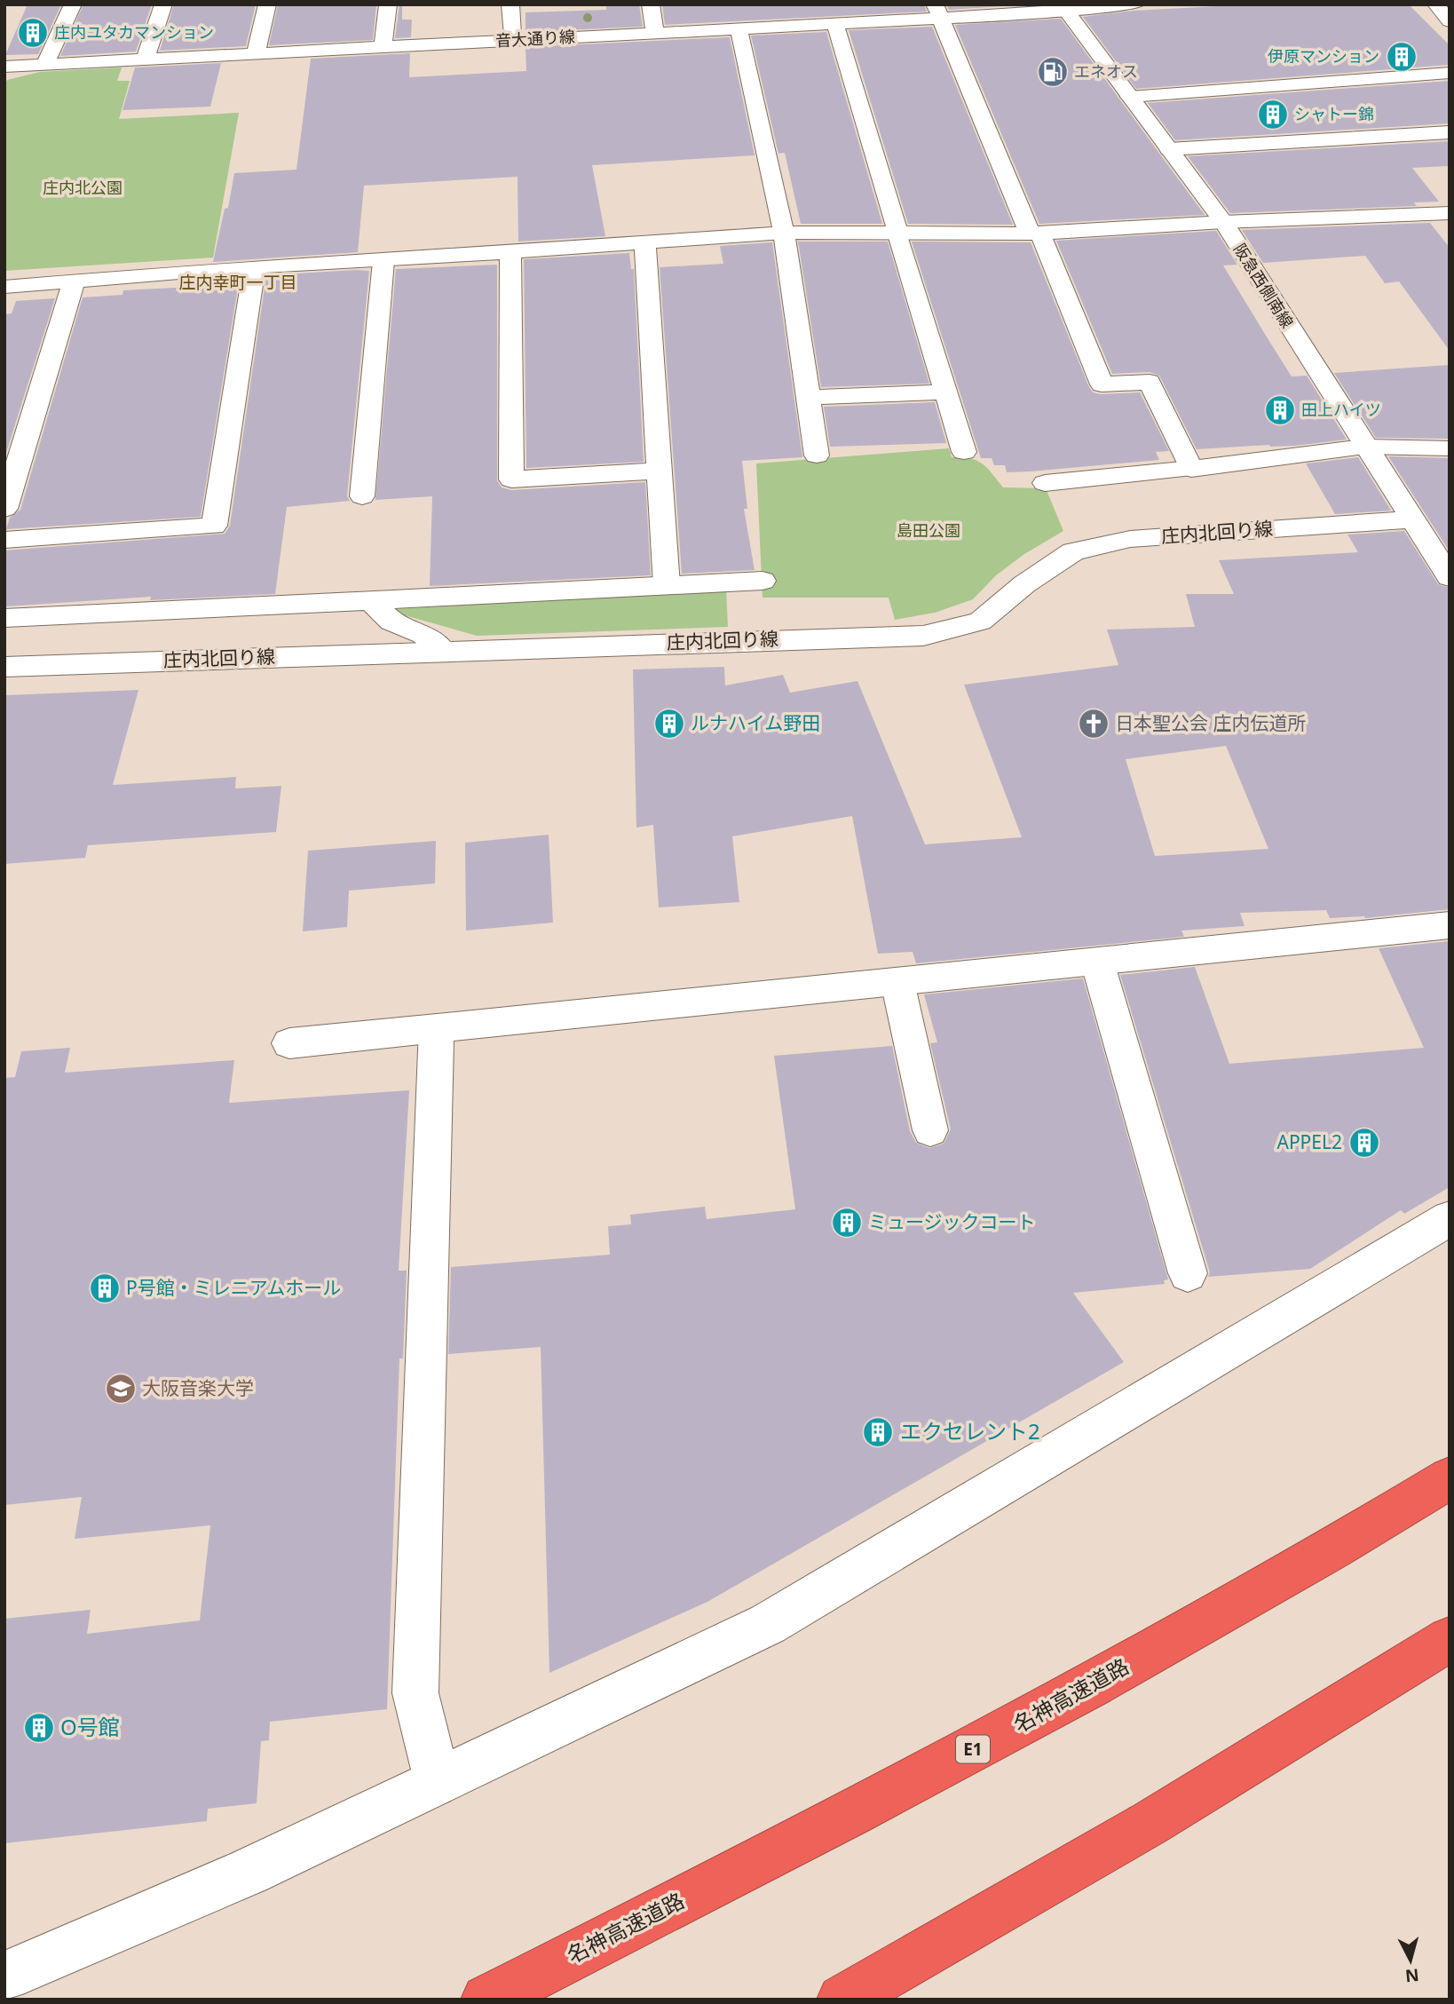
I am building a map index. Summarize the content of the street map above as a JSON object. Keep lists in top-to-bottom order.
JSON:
{
  "streets": {
    "highway": ["名神高速道路", "E1"],
    "street": ["音大通り線", "阪急西側南線", "庄内北回り線"]
  },
  "crossings": [
    ["音大通り線", "阪急西側南線"],
    ["阪急西側南線", "庄内北回り線"]
  ],
  "districts": ["庄内幸町一丁目"],
  "parks": ["庄内北公園", "島田公園"],
  "places": {
    "building": [
      "庄内ユタカマンション",
      "伊原マンション",
      "シャトー錦",
      "田上ハイツ",
      "ルナハイム野田",
      "APPEL2",
      "ミュージックコート",
      "P号館・ミレニアムホール",
      "エクセレント2",
      "O号館"
    ],
    "fuel station": ["エネオス"],
    "church": ["日本聖公会 庄内伝道所"],
    "school or university": ["大阪音楽大学"]
  },
  "north": "bottom"
}
